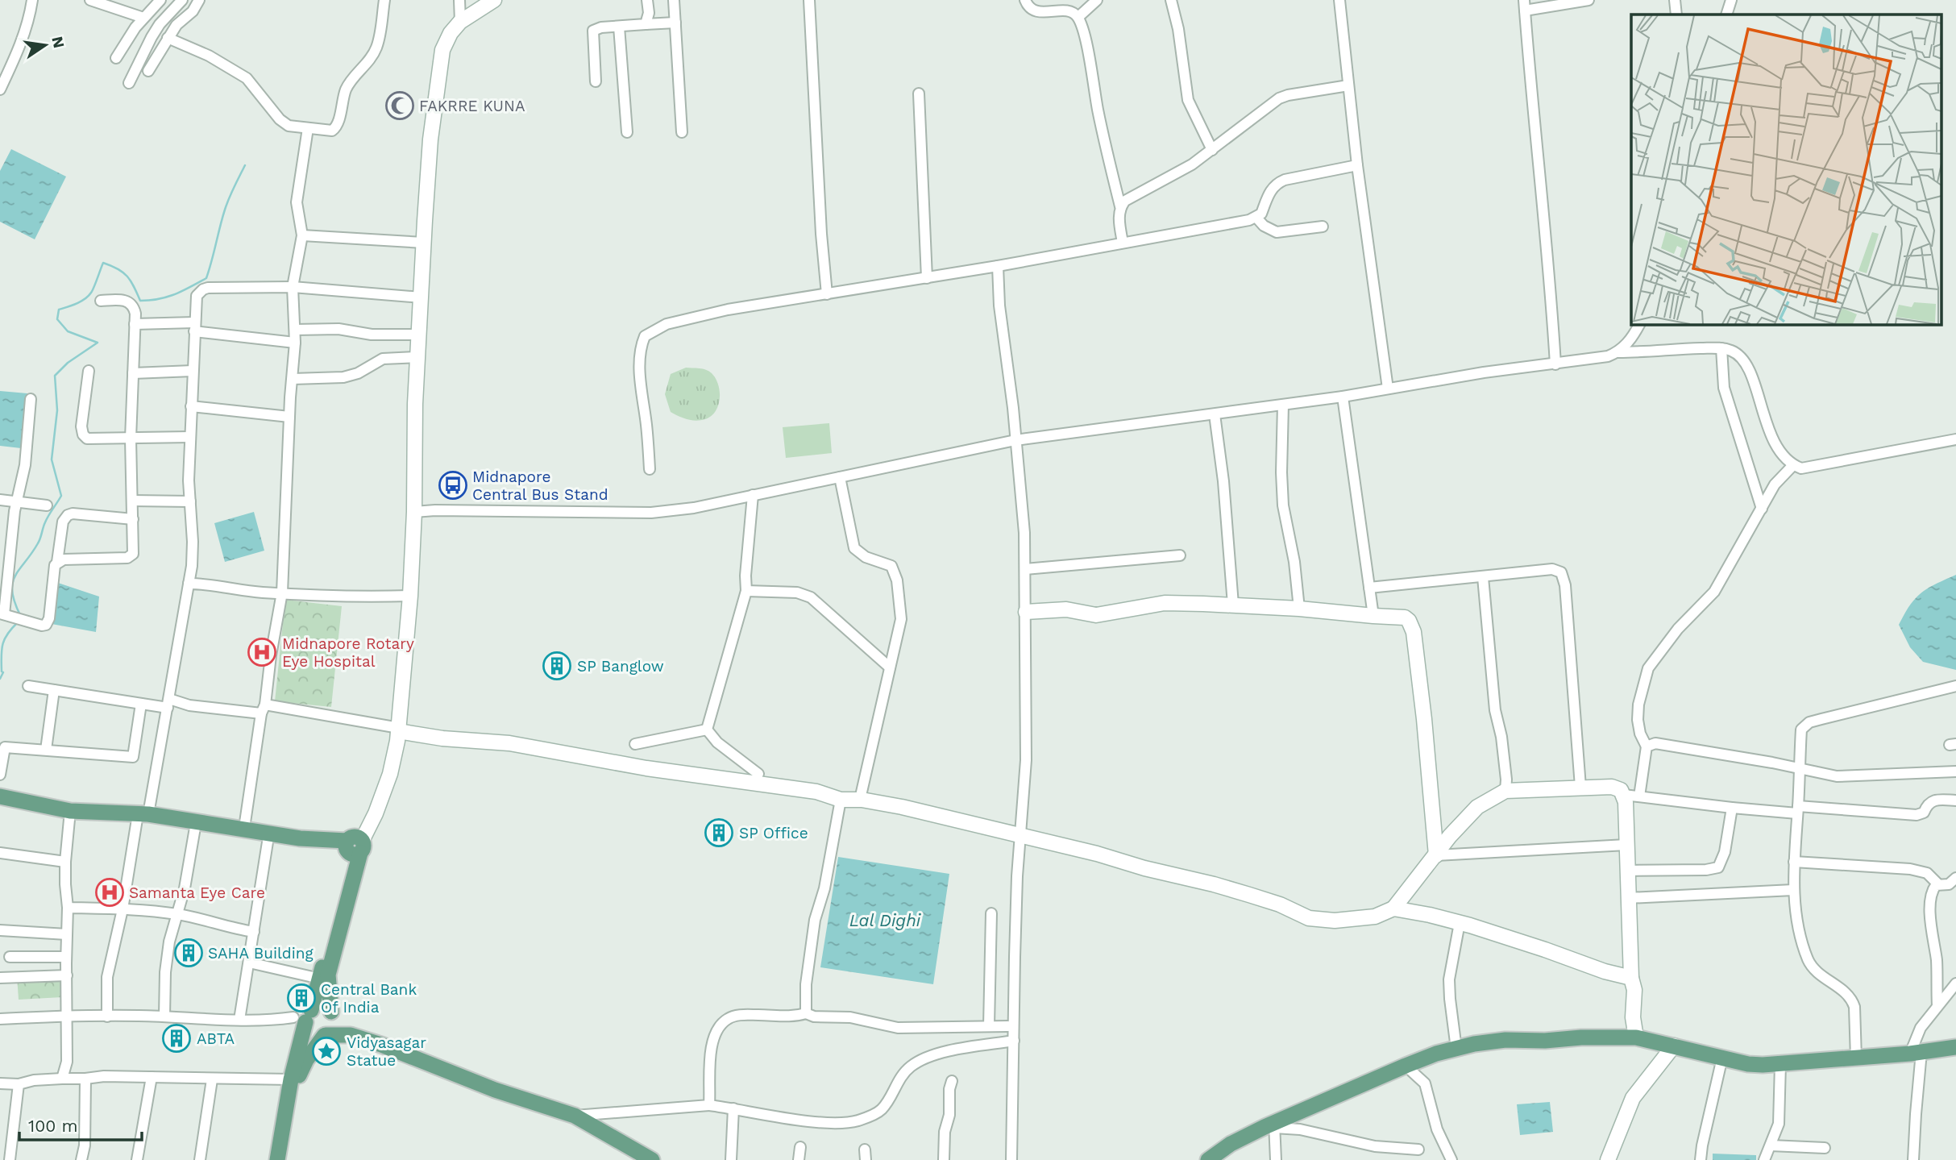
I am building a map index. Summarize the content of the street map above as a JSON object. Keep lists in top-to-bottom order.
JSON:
{
  "water": ["Lal Dighi"],
  "places": {
    "mosque": ["FAKRRE KUNA"],
    "bus stop": ["Midnapore Central Bus Stand"],
    "hospital": ["Midnapore Rotary Eye Hospital", "Samanta Eye Care"],
    "building": [
      "SP Banglow",
      "SP Office",
      "SAHA Building",
      "Central Bank Of India",
      "ABTA"
    ],
    "place": ["Vidyasagar Statue"]
  },
  "scale_bar": "100 m",
  "north": "right"
}
